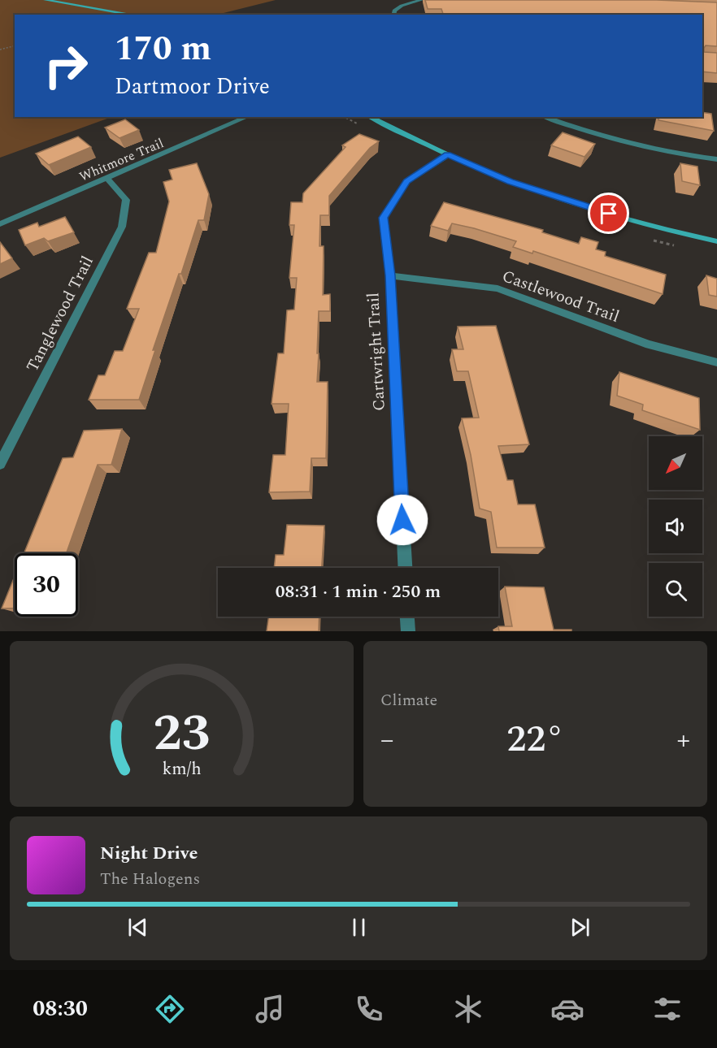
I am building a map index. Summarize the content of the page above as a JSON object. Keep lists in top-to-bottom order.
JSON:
{
  "streets": {
    "street": [
      "Whitmore Trail",
      "Castlewood Trail",
      "Tanglewood Trail",
      "Cartwright Trail"
    ]
  },
  "crossings": [
    ["Whitmore Trail", "Tanglewood Trail"],
    ["Castlewood Trail", "Cartwright Trail"]
  ],
  "north": "bottom left",
  "page": {
    "turn": ["170 m", "Dartmoor Drive"],
    "limit": "30",
    "trip": "08:31 · 1 min · 250 m",
    "tile": "Climate",
    "heat": ["−", "22°", "+"],
    "song": ["Night Drive", "The Halogens"],
    "tabs": "08:30",
    "gauge": ["23", "km/h"]
  }
}
